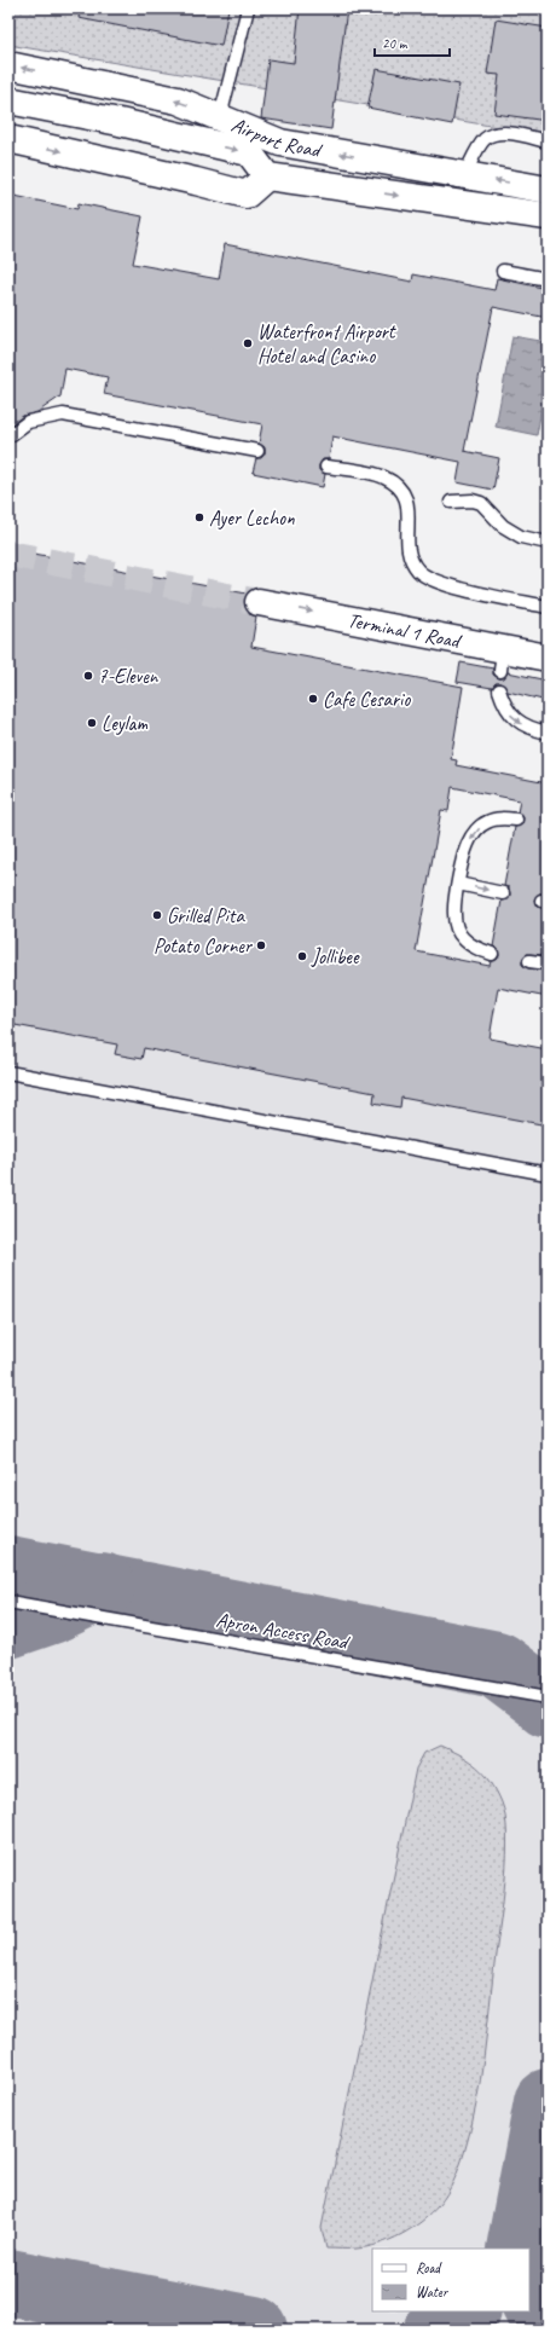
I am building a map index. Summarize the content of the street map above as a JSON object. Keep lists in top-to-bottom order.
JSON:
{
  "streets": {
    "street": ["Airport Road", "Terminal 1 Road"],
    "lane": ["Apron Access Road"]
  },
  "one_way": ["Terminal 1 Road"],
  "places": [
    "Waterfront Airport Hotel and Casino",
    "Ayer Lechon",
    "7-Eleven",
    "Cafe Cesario",
    "Leylam",
    "Grilled Pita",
    "Potato Corner",
    "Jollibee"
  ],
  "legend": ["Road", "Water"],
  "scale_bar": "20 m"
}
